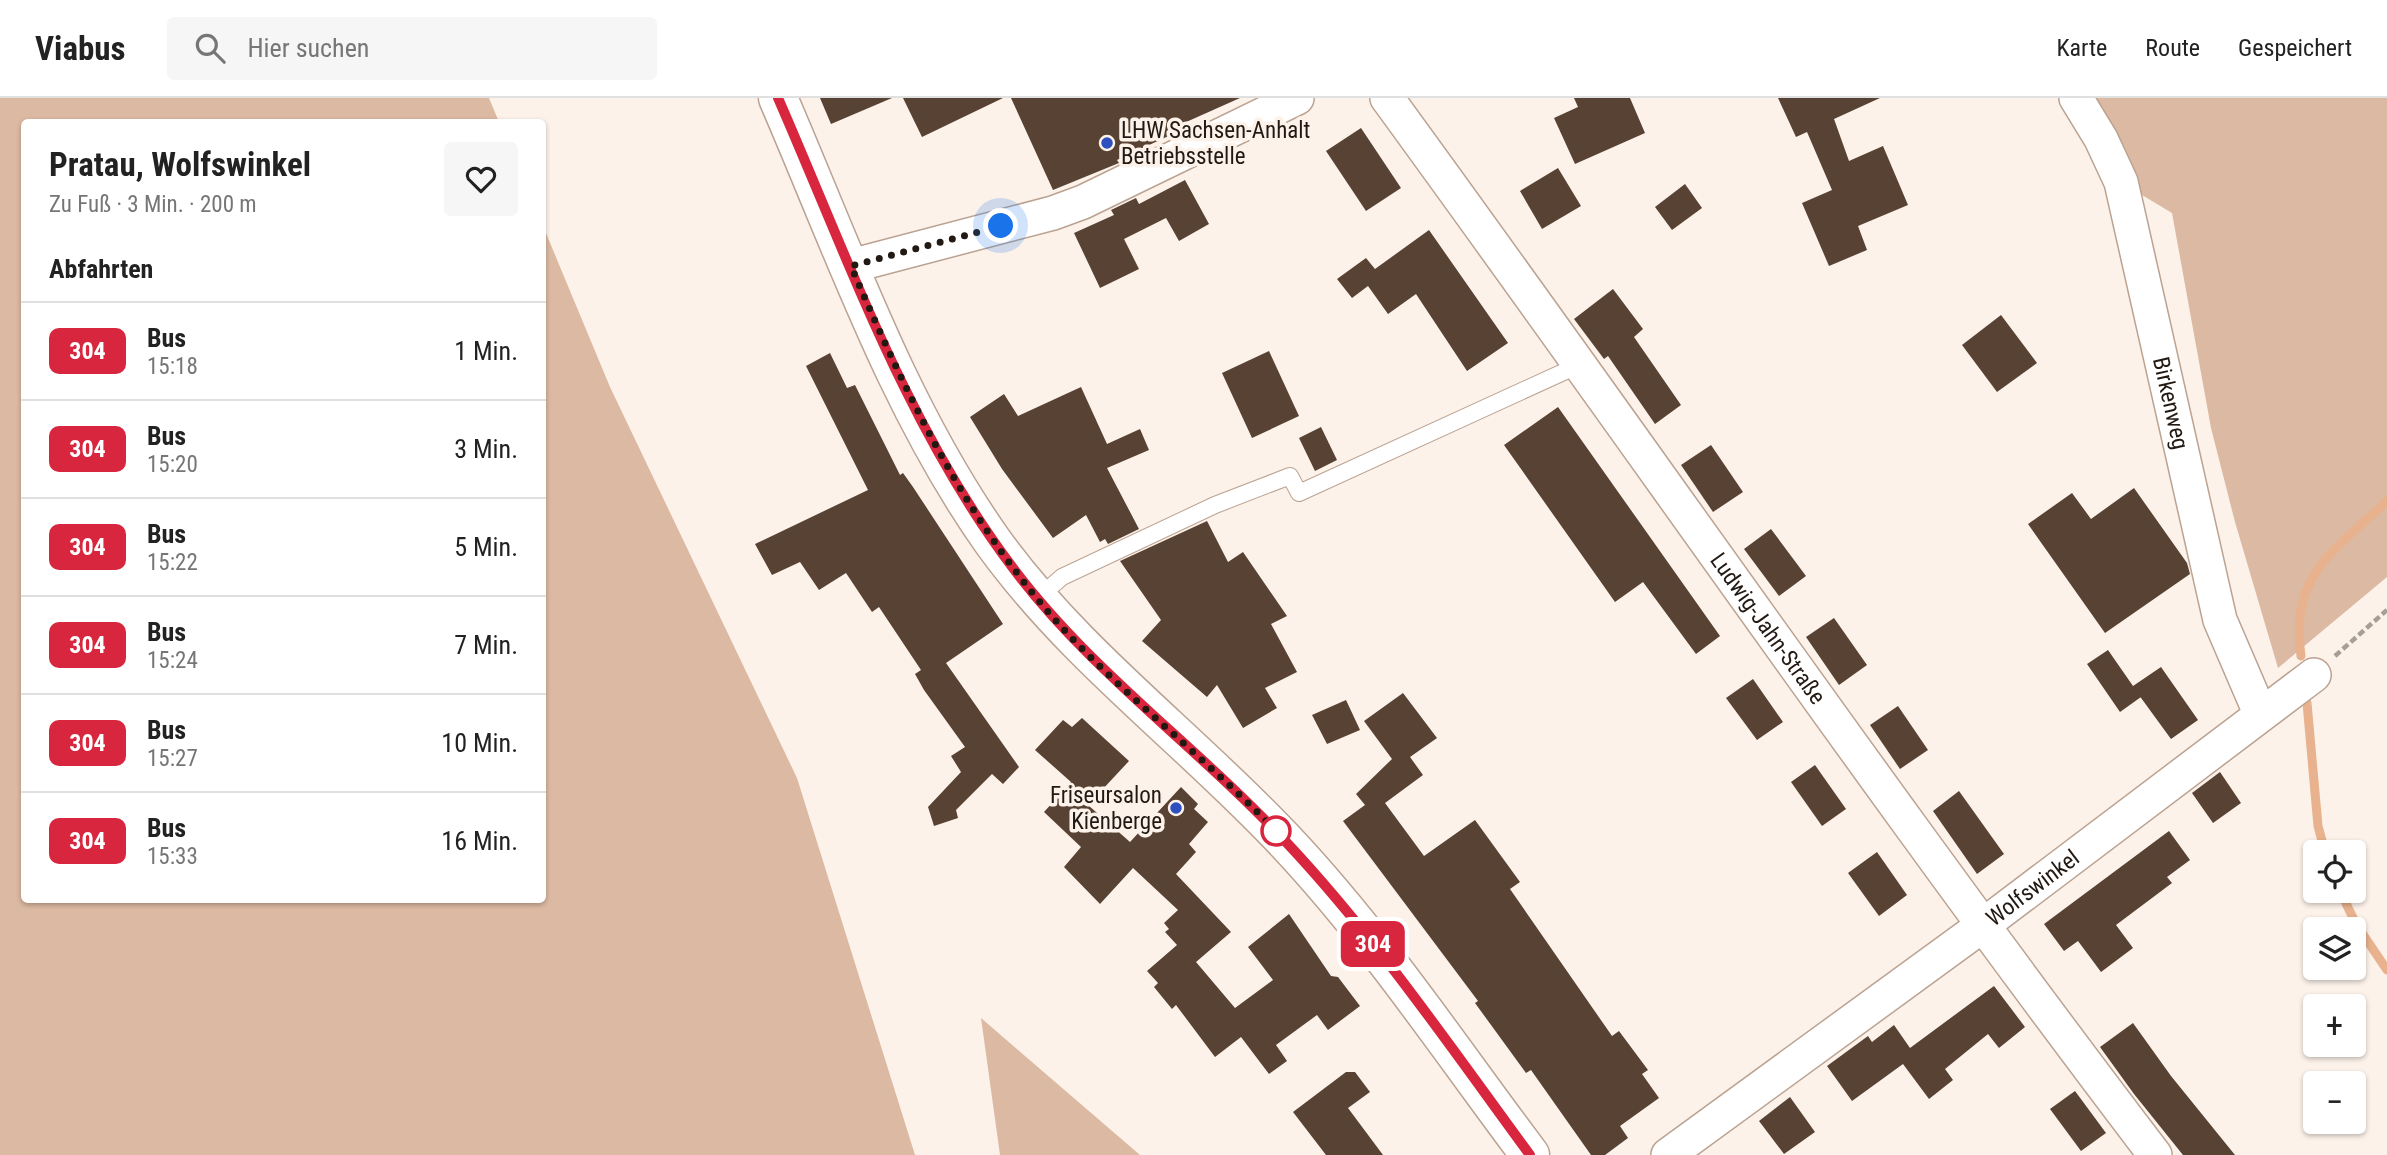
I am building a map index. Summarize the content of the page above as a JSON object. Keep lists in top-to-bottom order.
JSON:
{
  "streets": {
    "street": ["Birkenweg", "Ludwig-Jahn-Straße", "Wolfswinkel"]
  },
  "crossings": [
    ["Birkenweg", "Wolfswinkel"],
    ["Ludwig-Jahn-Straße", "Wolfswinkel"]
  ],
  "places": ["LHW Sachsen-Anhalt Betriebsstelle", "Friseursalon Kienberge"],
  "lines": ["bus line 304"],
  "page": {
    "header": "Viabus",
    "search": "Hier suchen",
    "nav": ["Karte", "Route", "Gespeichert"],
    "on_map": "304",
    "heading": [
      ["Pratau, Wolfswinkel", "Zu Fuß · 3 Min. · 200 m"],
      "Abfahrten"
    ],
    "list": [
      {
        "mark": "304",
        "name": "Bus",
        "note": "15:18",
        "value": "1 Min."
      },
      {
        "mark": "304",
        "name": "Bus",
        "note": "15:20",
        "value": "3 Min."
      },
      {
        "mark": "304",
        "name": "Bus",
        "note": "15:22",
        "value": "5 Min."
      },
      {
        "mark": "304",
        "name": "Bus",
        "note": "15:24",
        "value": "7 Min."
      },
      {
        "mark": "304",
        "name": "Bus",
        "note": "15:27",
        "value": "10 Min."
      },
      {
        "mark": "304",
        "name": "Bus",
        "note": "15:33",
        "value": "16 Min."
      }
    ],
    "map_buttons": ["+", "−"]
  }
}
